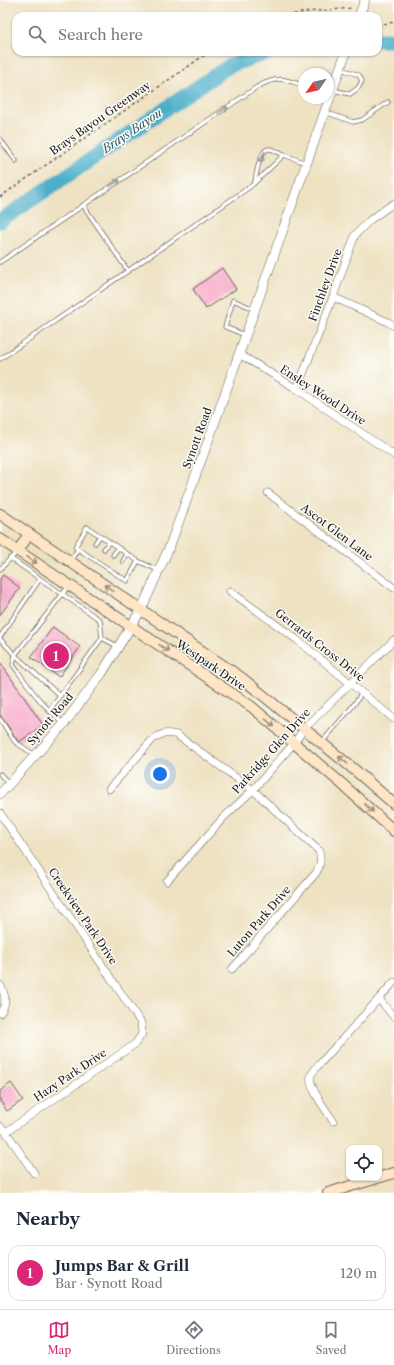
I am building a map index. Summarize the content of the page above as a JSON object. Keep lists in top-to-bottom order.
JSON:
{
  "streets": {
    "main road": ["Westpark Drive"],
    "street": [
      "Finchley Drive",
      "Ensley Wood Drive",
      "Synott Road",
      "Ascot Glen Lane",
      "Gerrards Cross Drive",
      "Parkridge Glen Drive",
      "Creekview Park Drive",
      "Luton Park Drive",
      "Hazy Park Drive"
    ],
    "path": ["Brays Bayou Greenway"]
  },
  "crossings": [
    ["Finchley Drive", "Ensley Wood Drive"],
    ["Ensley Wood Drive", "Synott Road"],
    ["Synott Road", "Westpark Drive"],
    ["Gerrards Cross Drive", "Parkridge Glen Drive"],
    ["Westpark Drive", "Parkridge Glen Drive"],
    ["Parkridge Glen Drive", "Luton Park Drive"],
    ["Creekview Park Drive", "Hazy Park Drive"]
  ],
  "water": ["Brays Bayou"],
  "north": "bottom left",
  "page": {
    "search": "Search here",
    "pins": "1",
    "heading": "Nearby",
    "list": [
      {
        "mark": "1",
        "name": "Jumps Bar & Grill",
        "note": "Bar · Synott Road",
        "value": "120 m"
      }
    ],
    "nav": ["Map", "Directions", "Saved"]
  }
}
